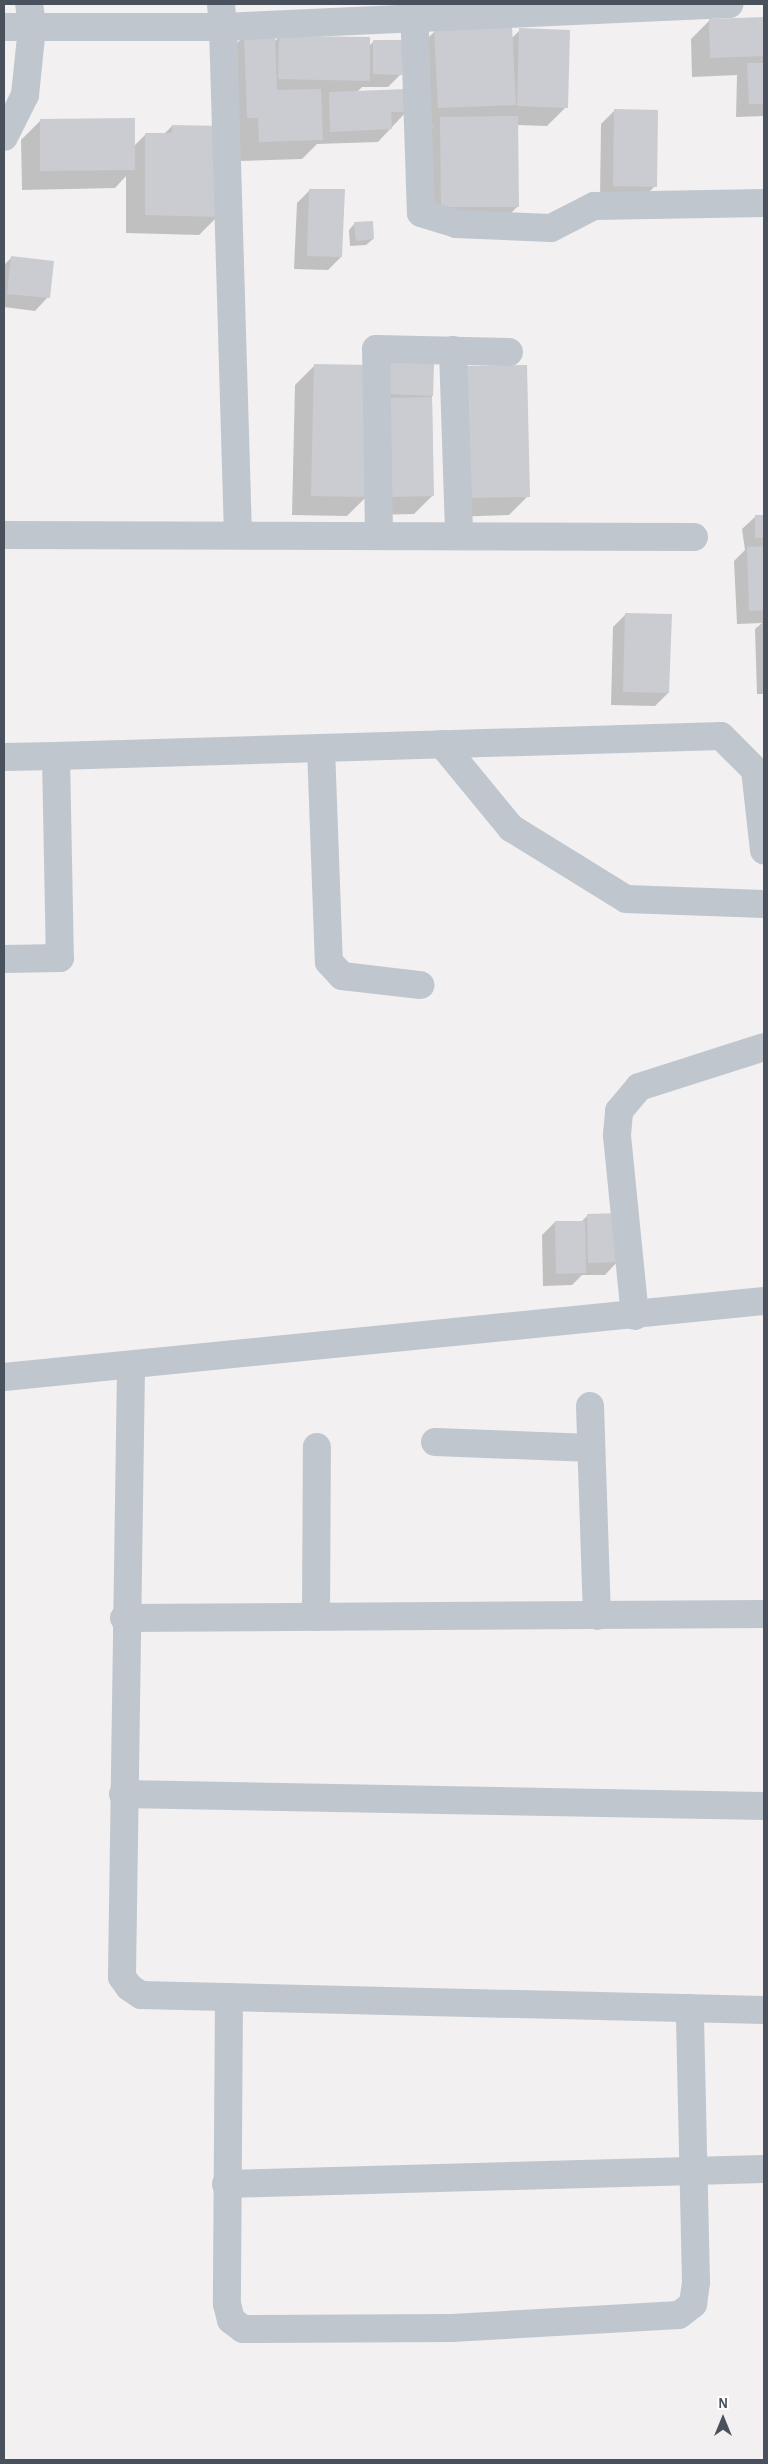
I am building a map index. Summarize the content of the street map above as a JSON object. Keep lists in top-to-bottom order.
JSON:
{
  "north": "top"
}
